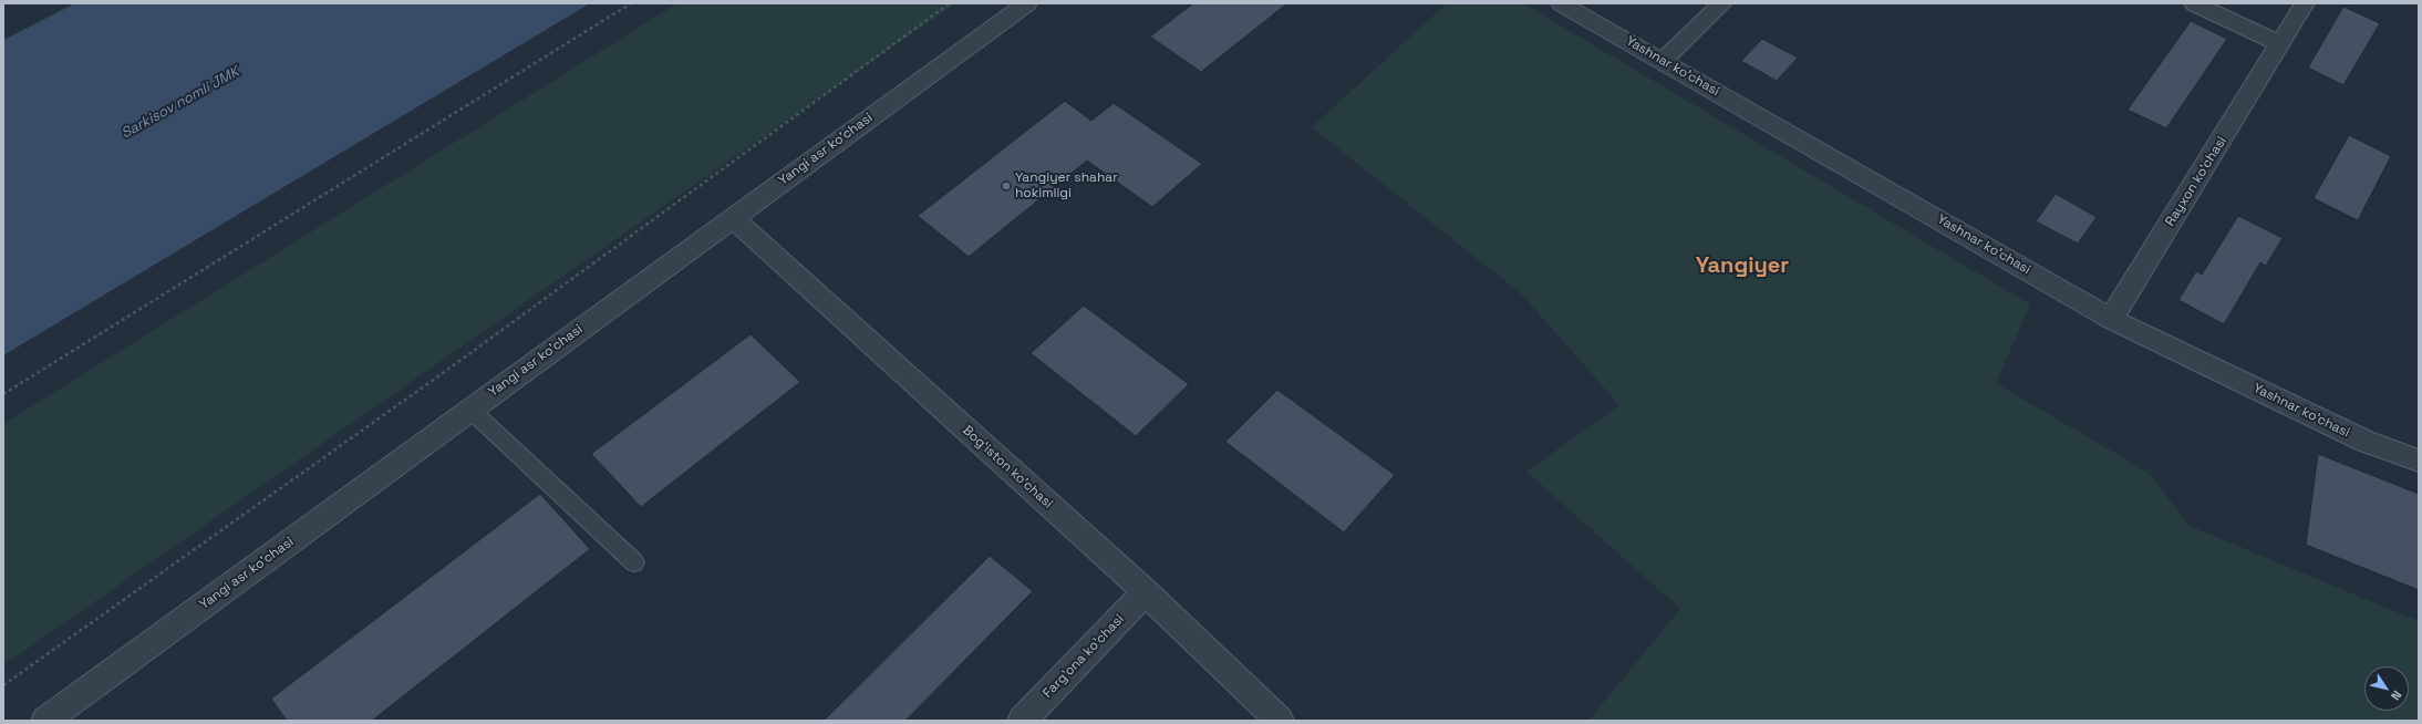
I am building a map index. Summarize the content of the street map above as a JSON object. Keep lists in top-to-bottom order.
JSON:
{
  "streets": {
    "street": [
      "Yashnar ko'chasi",
      "Yangi asr ko'chasi",
      "Rayxon ko'chasi",
      "Bog‘iston ko'chasi",
      "Farg'ona ko'chasi"
    ]
  },
  "crossings": [
    ["Yashnar ko'chasi", "Rayxon ko'chasi"],
    ["Yangi asr ko'chasi", "Bog‘iston ko'chasi"],
    ["Bog‘iston ko'chasi", "Farg'ona ko'chasi"]
  ],
  "districts": ["Yangiyer"],
  "water": ["Sarkisov nomli JMK"],
  "places": ["Yangiyer shahar hokimligi"],
  "north": "bottom right"
}
